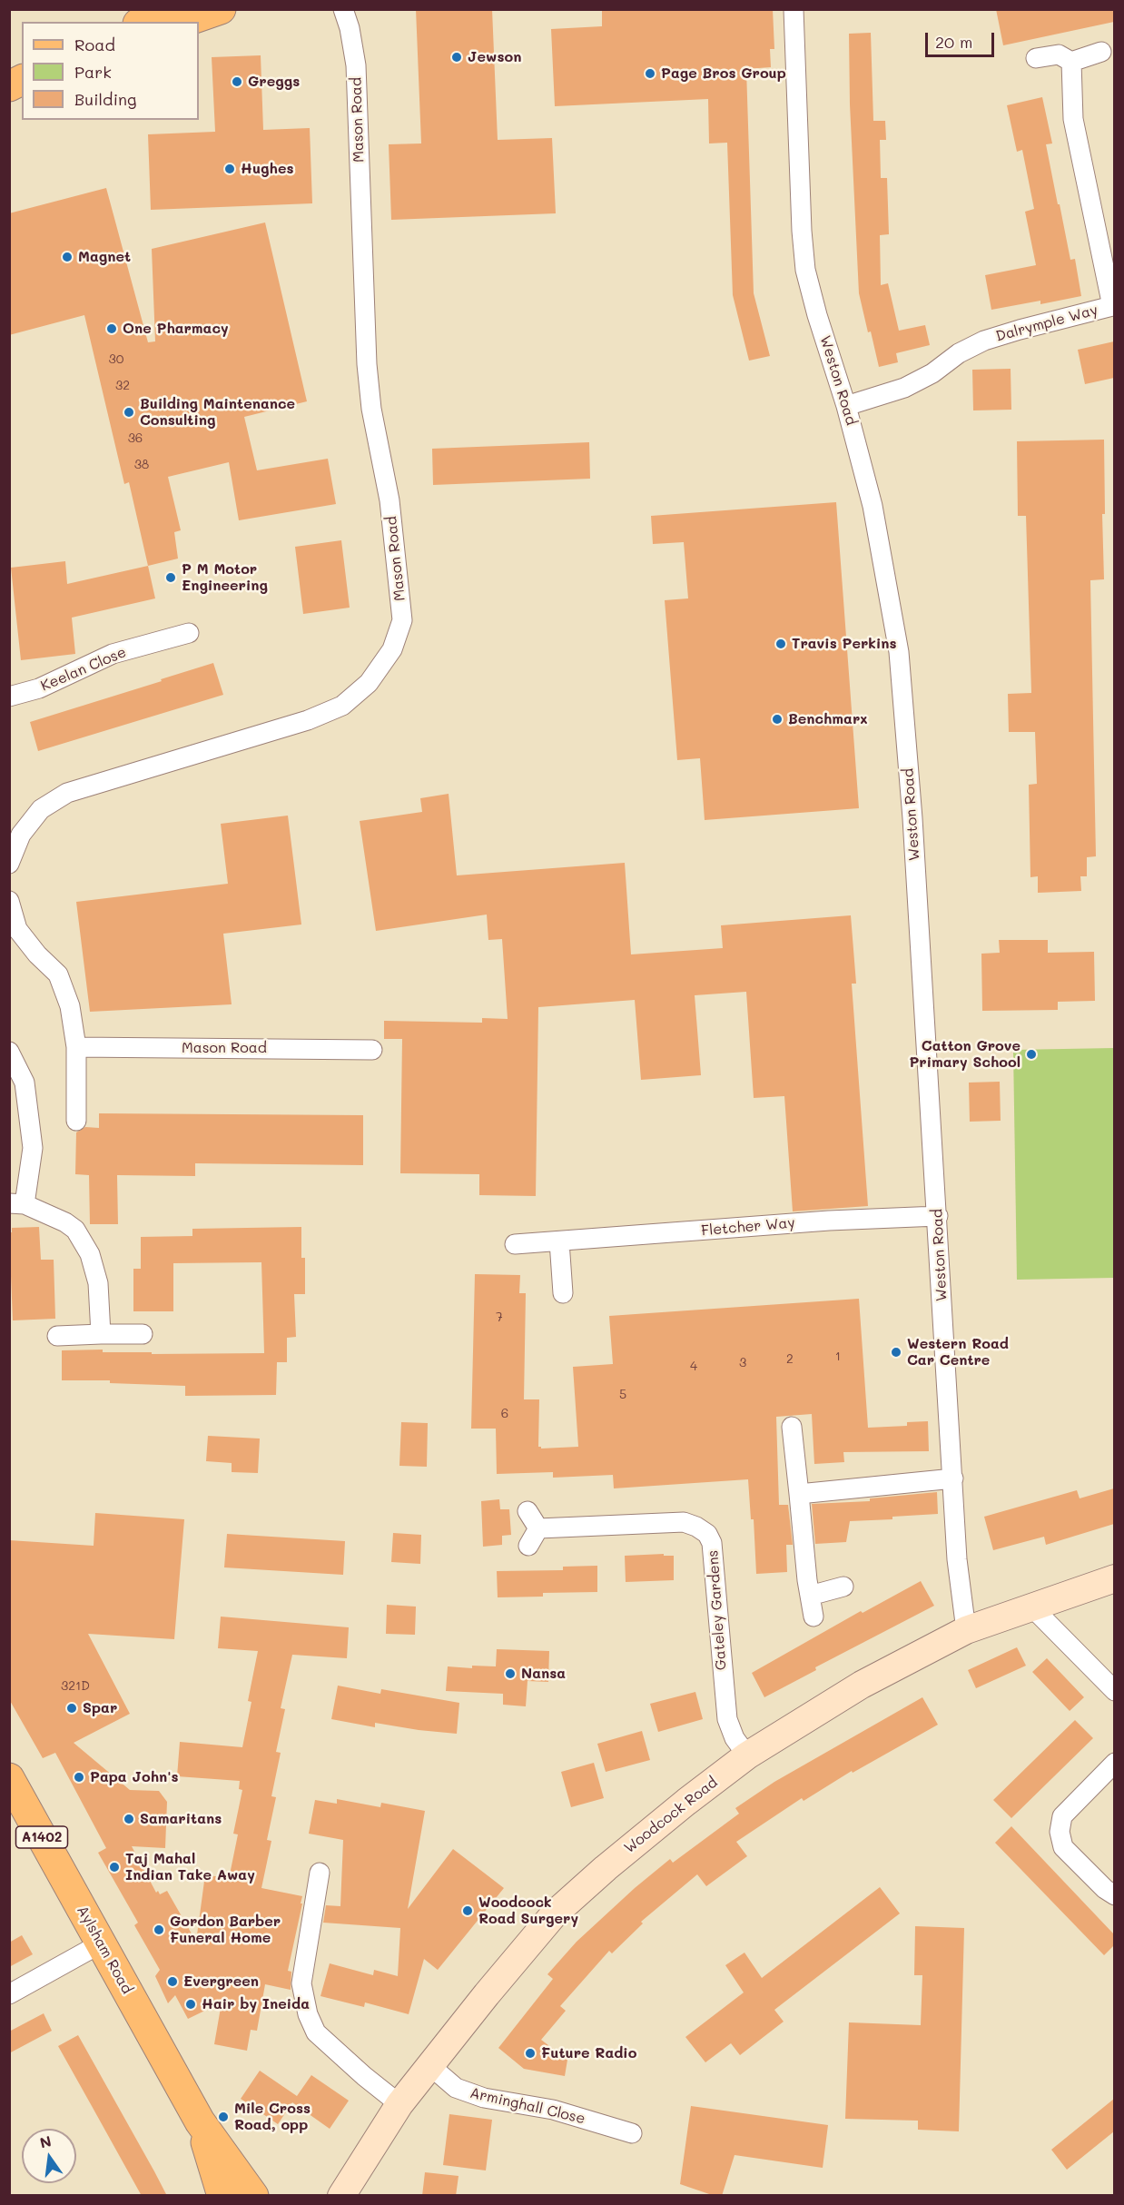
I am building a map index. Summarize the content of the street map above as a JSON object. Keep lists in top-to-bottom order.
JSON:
{
  "streets": {
    "main road": ["A1402", "Aylsham Road"],
    "street": [
      "Mason Road",
      "Dalrymple Way",
      "Weston Road",
      "Keelan Close",
      "Fletcher Way",
      "Gateley Gardens",
      "Woodcock Road",
      "Arminghall Close"
    ]
  },
  "crossings": [
    ["Dalrymple Way", "Weston Road"],
    ["Weston Road", "Fletcher Way"],
    ["Weston Road", "Woodcock Road"],
    ["Gateley Gardens", "Woodcock Road"],
    ["Woodcock Road", "Arminghall Close"]
  ],
  "places": [
    "Jewson",
    "Page Bros Group",
    "Greggs",
    "Hughes",
    "Magnet",
    "One Pharmacy",
    "Building Maintenance Consulting",
    "P M Motor Engineering",
    "Travis Perkins",
    "Benchmarx",
    "Catton Grove Primary School",
    "Western Road Car Centre",
    "Nansa",
    "Spar",
    "Papa John's",
    "Samaritans",
    "Taj Mahal Indian Take Away",
    "Woodcock Road Surgery",
    "Gordon Barber Funeral Home",
    "Evergreen",
    "Hair by Ineida",
    "Future Radio",
    "Mile Cross Road, opp"
  ],
  "house_numbers": [
    "30",
    "32",
    "36",
    "38",
    "7",
    "1",
    "2",
    "3",
    "4",
    "5",
    "6",
    "321D"
  ],
  "legend": ["Road", "Park", "Building"],
  "scale_bar": "20 m",
  "north": "top"
}
